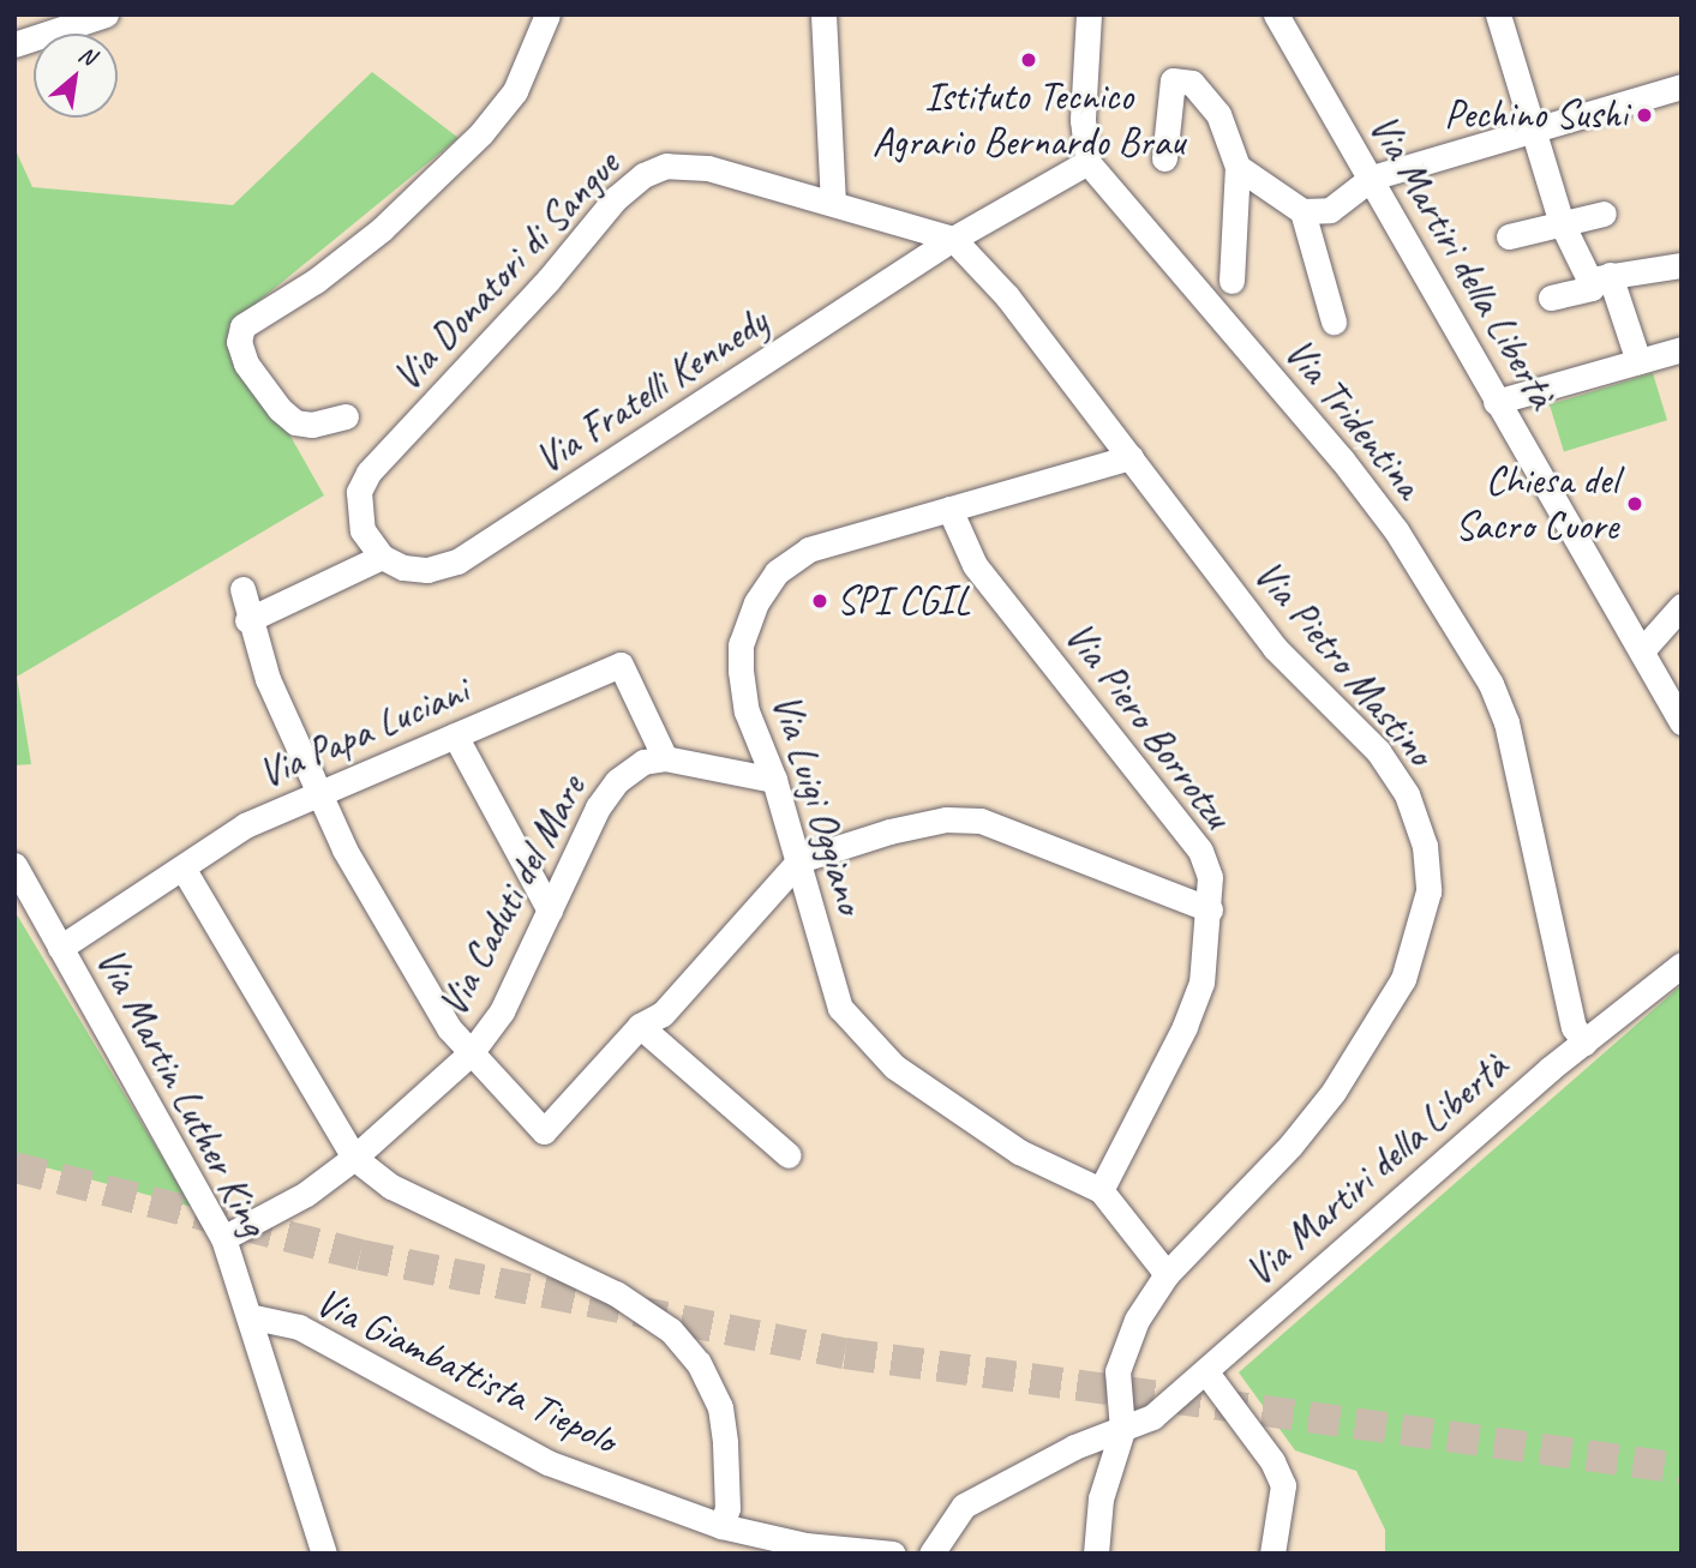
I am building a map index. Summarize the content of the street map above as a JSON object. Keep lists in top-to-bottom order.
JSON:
{
  "streets": {
    "street": [
      "Via Martiri della Libertà",
      "Via Donatori di Sangue",
      "Via Fratelli Kennedy",
      "Via Tridentina",
      "Via Pietro Mastino",
      "Via Piero Borrotzu",
      "Via Papa Luciani",
      "Via Luigi Oggiano",
      "Via Caduti del Mare",
      "Via Martin Luther King",
      "Via Giambattista Tiepolo"
    ]
  },
  "crossings": [
    ["Via Martiri della Libertà", "Via Tridentina"],
    ["Via Martiri della Libertà", "Via Pietro Mastino"],
    ["Via Donatori di Sangue", "Via Fratelli Kennedy"],
    ["Via Donatori di Sangue", "Via Pietro Mastino"],
    ["Via Fratelli Kennedy", "Via Tridentina"],
    ["Via Fratelli Kennedy", "Via Pietro Mastino"],
    ["Via Pietro Mastino", "Via Luigi Oggiano"],
    ["Via Piero Borrotzu", "Via Luigi Oggiano"],
    ["Via Papa Luciani", "Via Caduti del Mare"],
    ["Via Papa Luciani", "Via Martin Luther King"],
    ["Via Caduti del Mare", "Via Martin Luther King"],
    ["Via Martin Luther King", "Via Giambattista Tiepolo"]
  ],
  "places": [
    "Istituto Tecnico Agrario Bernardo Brau",
    "Pechino Sushi",
    "Chiesa del Sacro Cuore",
    "SPI CGIL"
  ],
  "north": "top right"
}
